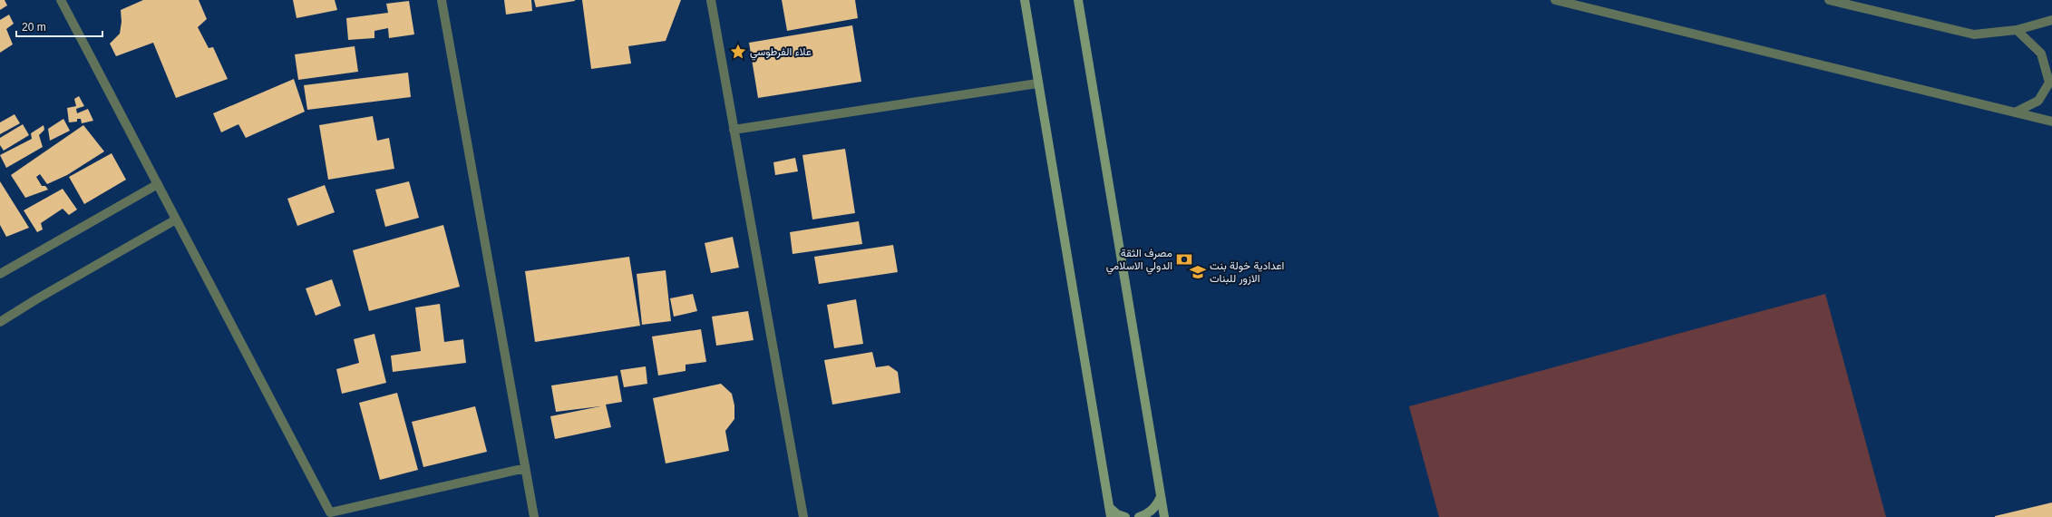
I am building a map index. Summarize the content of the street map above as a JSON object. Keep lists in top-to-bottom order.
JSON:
{
  "places": {
    "place": ["علاء الفرطوسي"],
    "bank": ["مصرف الثقة الدولي الاسلامي"],
    "school or university": ["اعدادية خولة بنت الازور للبنات"]
  },
  "scale_bar": "20 m"
}
